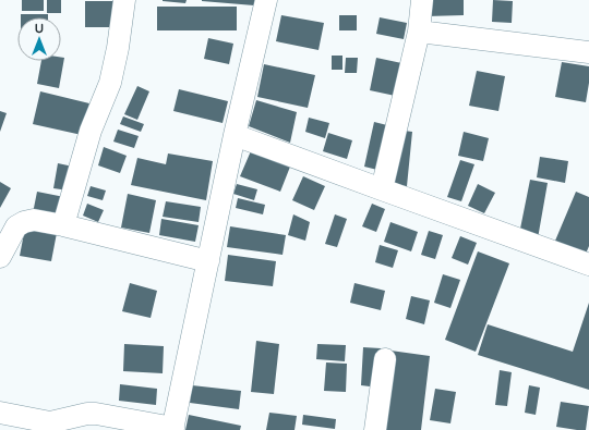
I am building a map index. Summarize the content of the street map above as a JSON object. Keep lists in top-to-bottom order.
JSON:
{
  "north": "top"
}
